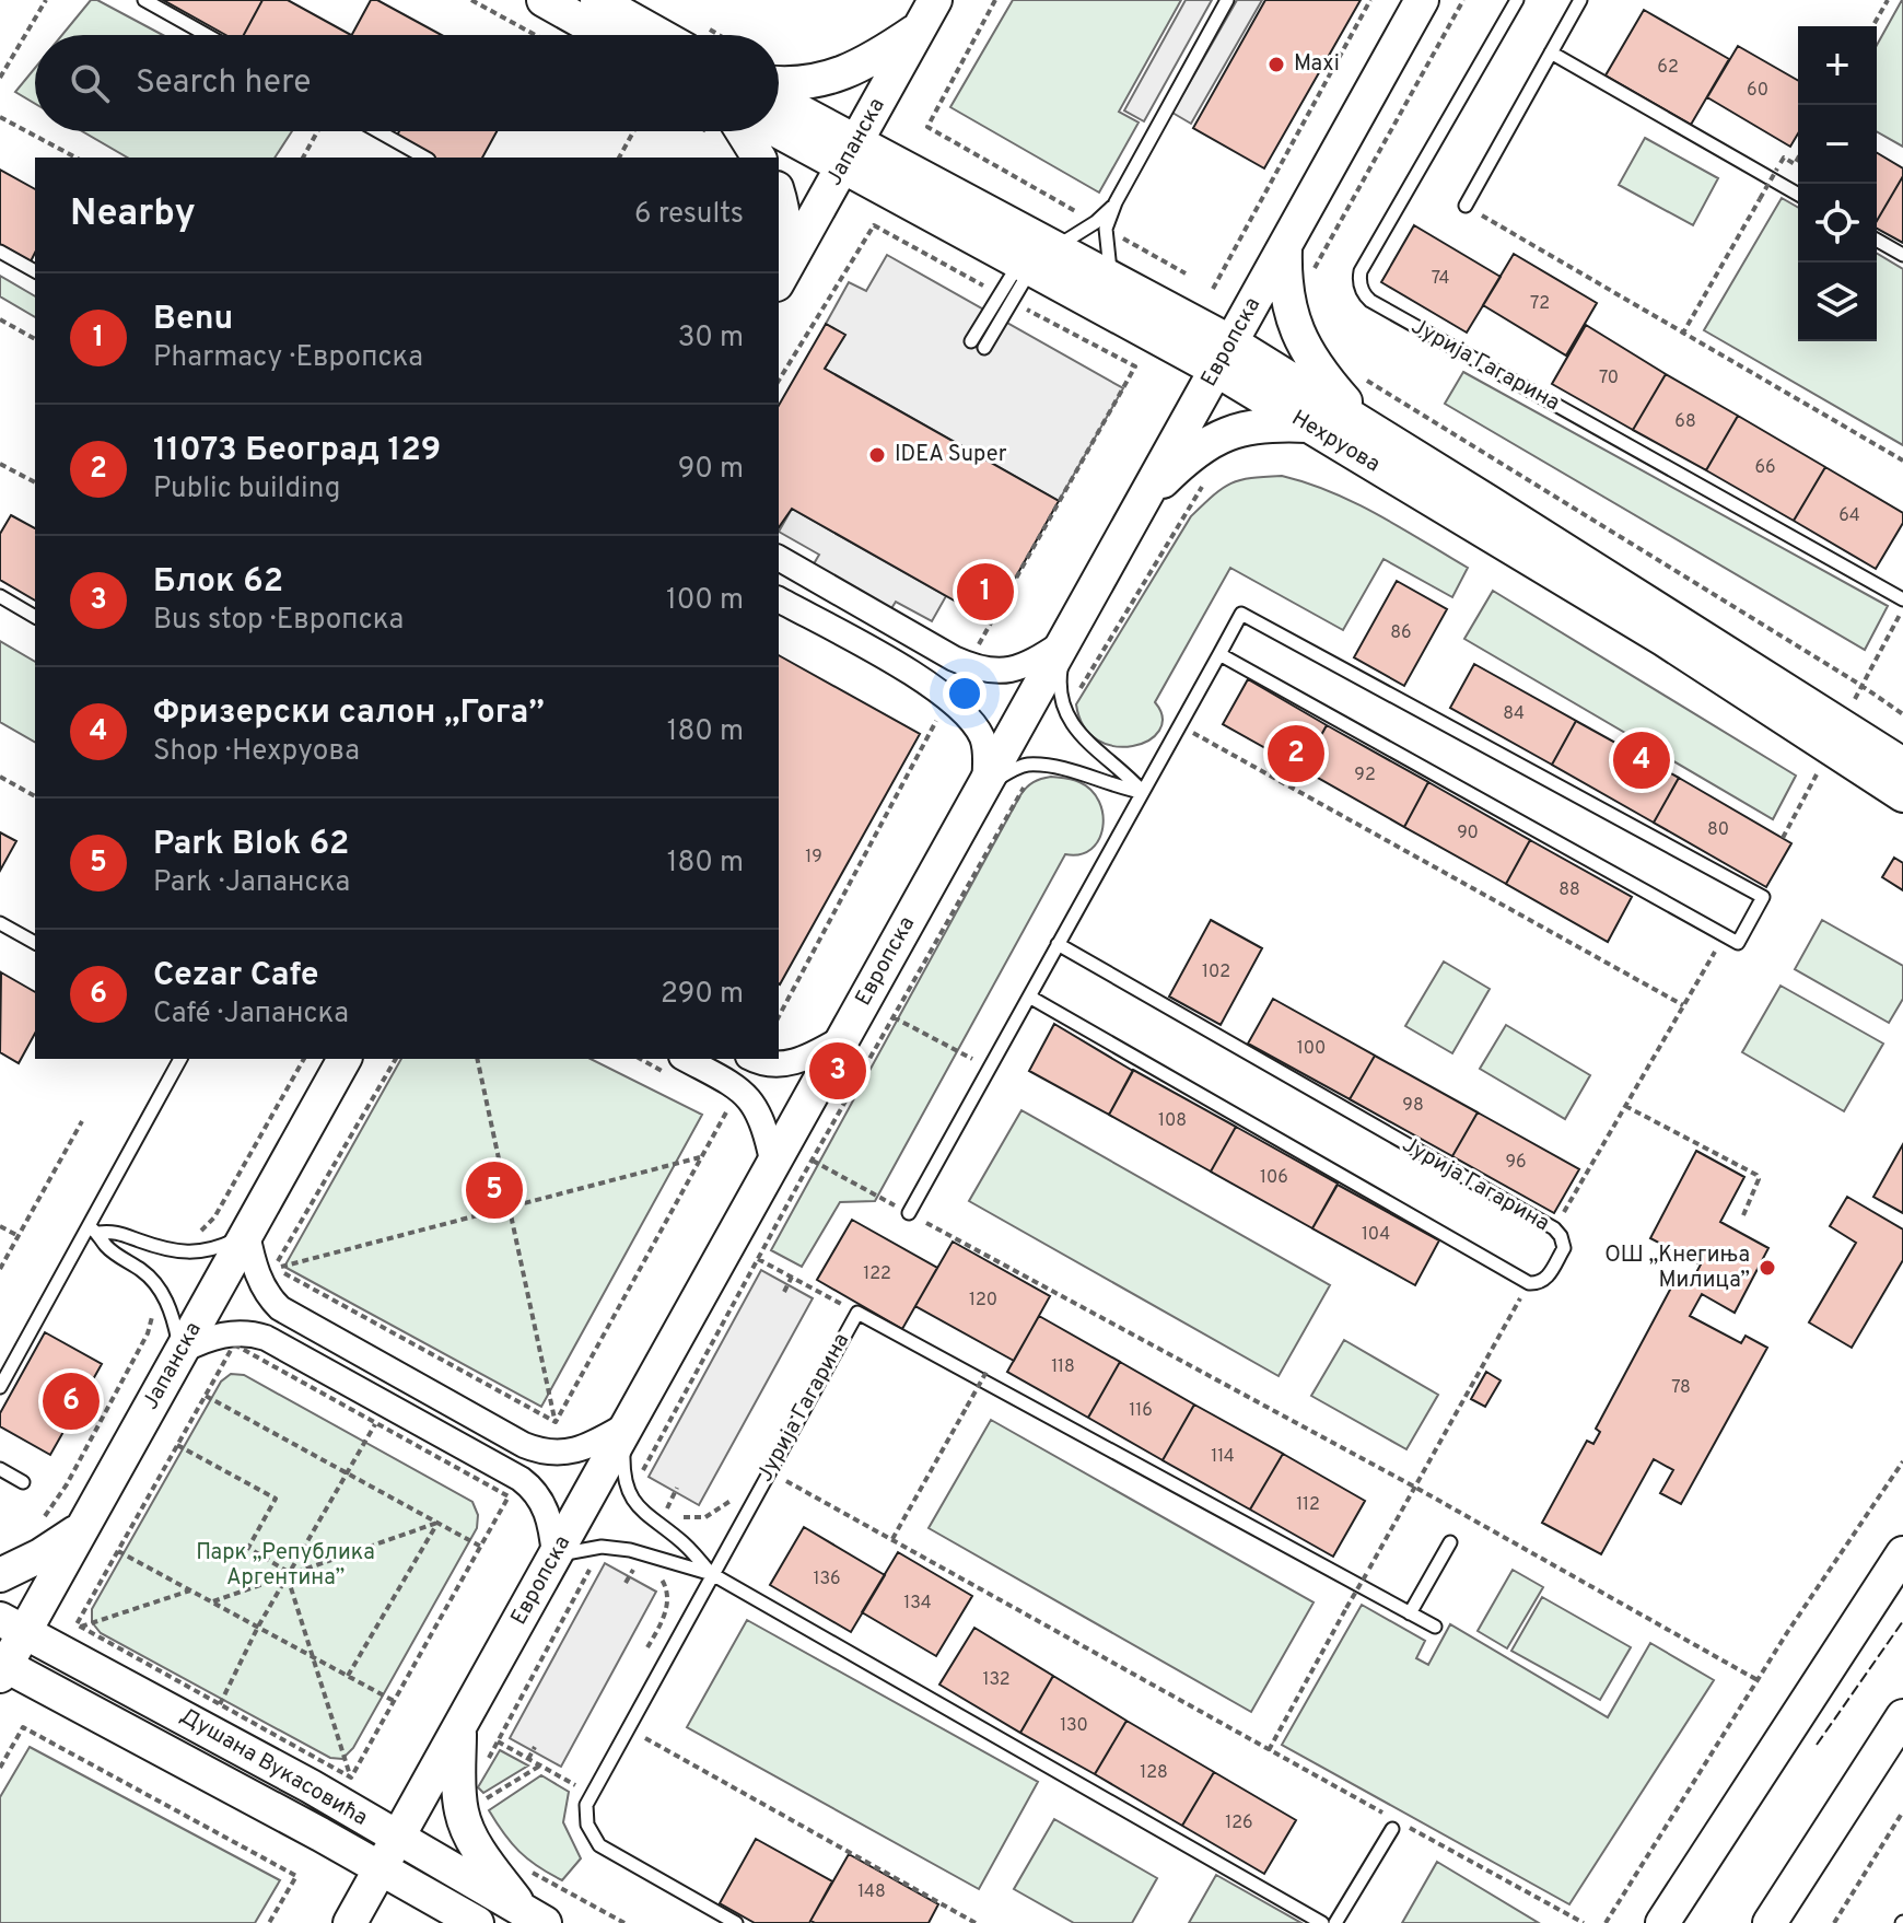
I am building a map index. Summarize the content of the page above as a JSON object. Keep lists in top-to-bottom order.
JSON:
{
  "streets": {
    "street": [
      "Јапанска",
      "Европска",
      "Нехруова",
      "Душана Вукасовића"
    ],
    "lane": ["Јурија Гагарина"]
  },
  "crossings": [
    ["Јапанска", "Нехруова"],
    ["Јапанска", "Душана Вукасовића"],
    ["Европска", "Нехруова"],
    ["Европска", "Душана Вукасовића"]
  ],
  "parks": ["Парк „Република Аргентина”"],
  "places": ["Maxi", "IDEA Super", "ОШ „Кнегиња Милица”"],
  "house_numbers": [
    "62",
    "60",
    "74",
    "72",
    "70",
    "68",
    "66",
    "64",
    "86",
    "84",
    "92",
    "80",
    "90",
    "19",
    "88",
    "102",
    "100",
    "98",
    "108",
    "96",
    "106",
    "104",
    "122",
    "120",
    "118",
    "78",
    "116",
    "114",
    "112",
    "136",
    "134",
    "132",
    "130",
    "128",
    "126",
    "148"
  ],
  "page": {
    "map_buttons": ["+", "−"],
    "search": "Search here",
    "heading": ["Nearby", "6 results"],
    "list": [
      {
        "mark": "1",
        "name": "Benu",
        "note": "Pharmacy · Европска",
        "value": "30 m"
      },
      {
        "mark": "2",
        "name": "11073 Београд 129",
        "note": "Public building",
        "value": "90 m"
      },
      {
        "mark": "3",
        "name": "Блок 62",
        "note": "Bus stop · Европска",
        "value": "100 m"
      },
      {
        "mark": "4",
        "name": "Фризерски салон „Гога”",
        "note": "Shop · Нехруова",
        "value": "180 m"
      },
      {
        "mark": "5",
        "name": "Park Blok 62",
        "note": "Park · Јапанска",
        "value": "180 m"
      },
      {
        "mark": "6",
        "name": "Cezar Cafe",
        "note": "Café · Јапанска",
        "value": "290 m"
      }
    ],
    "pins": [
      "1",
      "2",
      "4",
      "3",
      "5",
      "6"
    ]
  }
}
